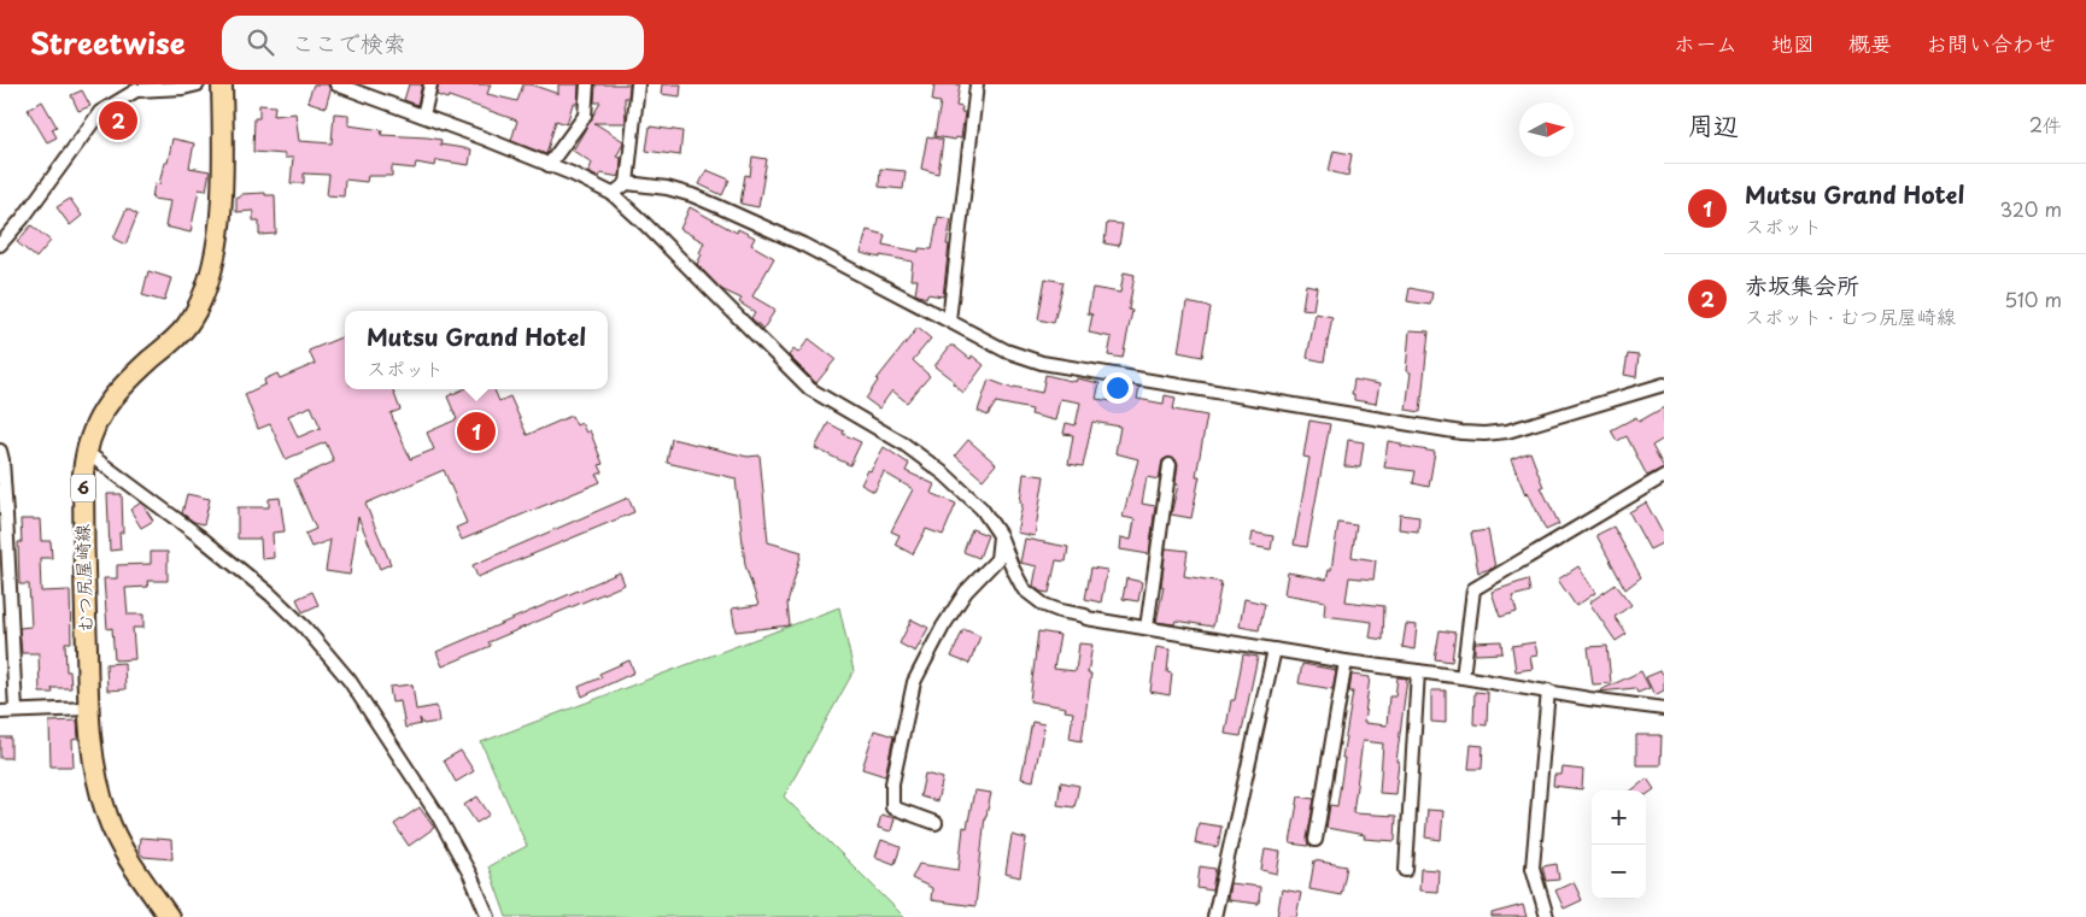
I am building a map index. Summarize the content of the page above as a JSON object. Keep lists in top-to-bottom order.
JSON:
{
  "streets": {
    "main road": ["6", "むつ尻屋崎線"]
  },
  "north": "right",
  "page": {
    "header": "Streetwise",
    "search": "ここで検索",
    "nav": [
      "ホーム",
      "地図",
      "概要",
      "お問い合わせ"
    ],
    "heading": ["周辺", "2件"],
    "pins": ["2", "1"],
    "list": [
      {
        "mark": "1",
        "name": "Mutsu Grand Hotel",
        "note": "スポット",
        "value": "320 m"
      },
      {
        "mark": "2",
        "name": "赤坂集会所",
        "note": "スポット · むつ尻屋崎線",
        "value": "510 m"
      }
    ],
    "popup": ["Mutsu Grand Hotel", "スポット"],
    "map_buttons": ["+", "−"]
  }
}
